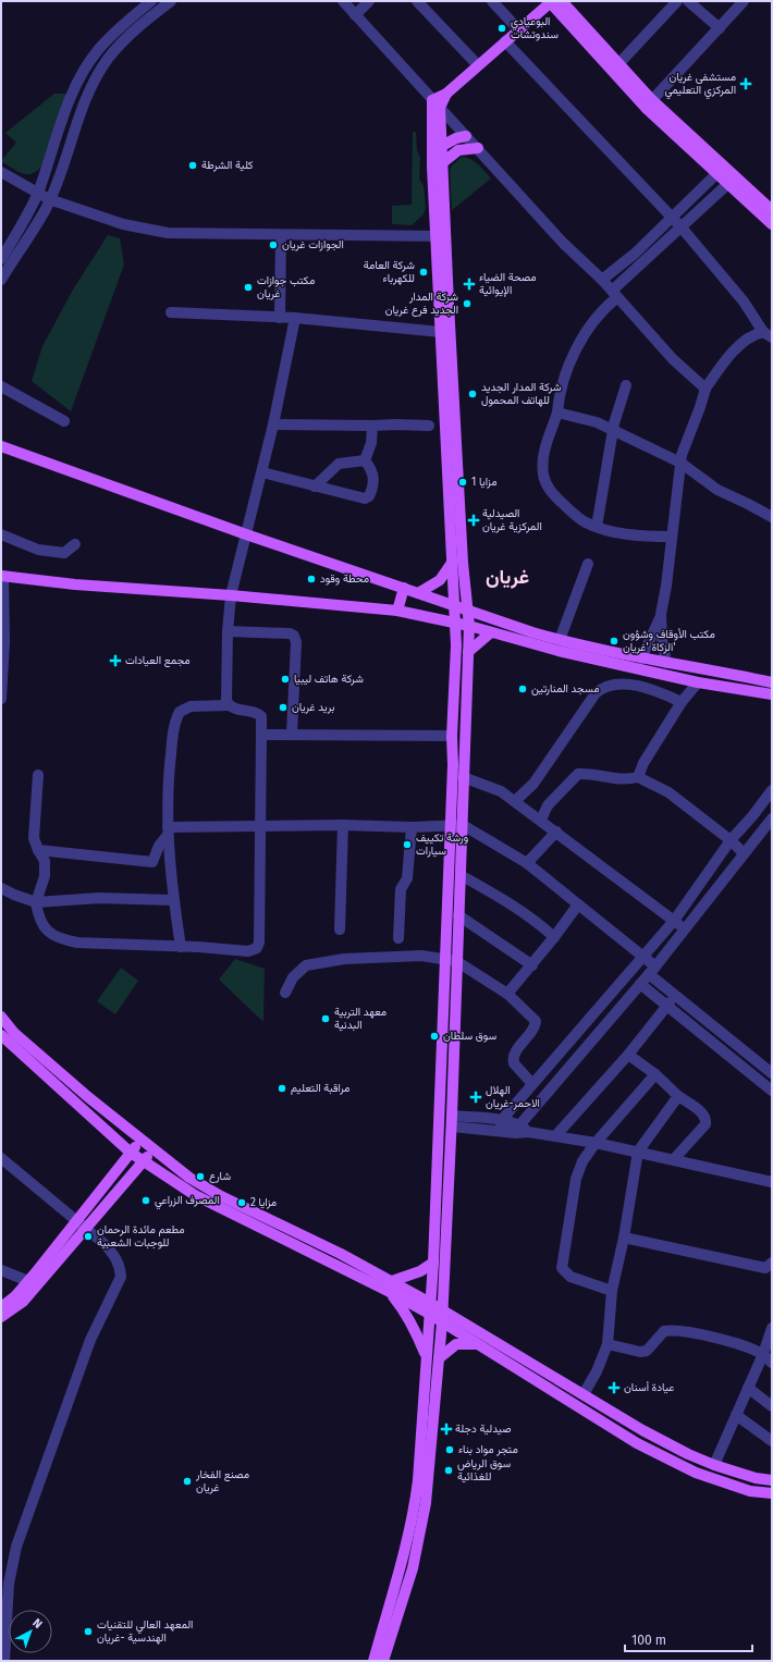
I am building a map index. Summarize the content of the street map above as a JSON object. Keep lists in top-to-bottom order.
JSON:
{
  "districts": ["غريان"],
  "places": {
    "other": [
      "البوعيادي سندوتشات",
      "كلية الشرطة",
      "الجوازات غريان",
      "شركة العامة للكهرباء",
      "مكتب جوازات غريان",
      "شركة المدار الجديد فرع غريان",
      "شركة المدار الجديد للهاتف المحمول",
      "مزايا 1",
      "محطة وقود",
      "مكتب الأوقاف وشؤون الزكاة 'غريان'",
      "شركة هاتف ليبيا",
      "مسجد المنارتين",
      "بريد غريان",
      "ورشة تكييف سيارات",
      "معهد التربية البدنية",
      "سوق سلطان",
      "مراقبة التعليم",
      "شارع",
      "المصرف الزراعي",
      "مزايا 2",
      "مطعم مائدة الرحمان للوجبات الشعبية",
      "متجر مواد بناء",
      "سوق الرياض للغذائية",
      "مصنع الفخار غريان",
      "المعهد العالي للتقنيات الهندسية -غريان"
    ],
    "health": [
      "مستشفى غريان المركزي التعليمي",
      "مصحة الضياء الإيوائية",
      "الصيدلية المركزية غريان",
      "مجمع العيادات",
      "الهلال الاحمر-غريان",
      "عيادة أسنان",
      "صيدلية دجلة"
    ]
  },
  "scale_bar": "100 m",
  "north": "top right"
}
